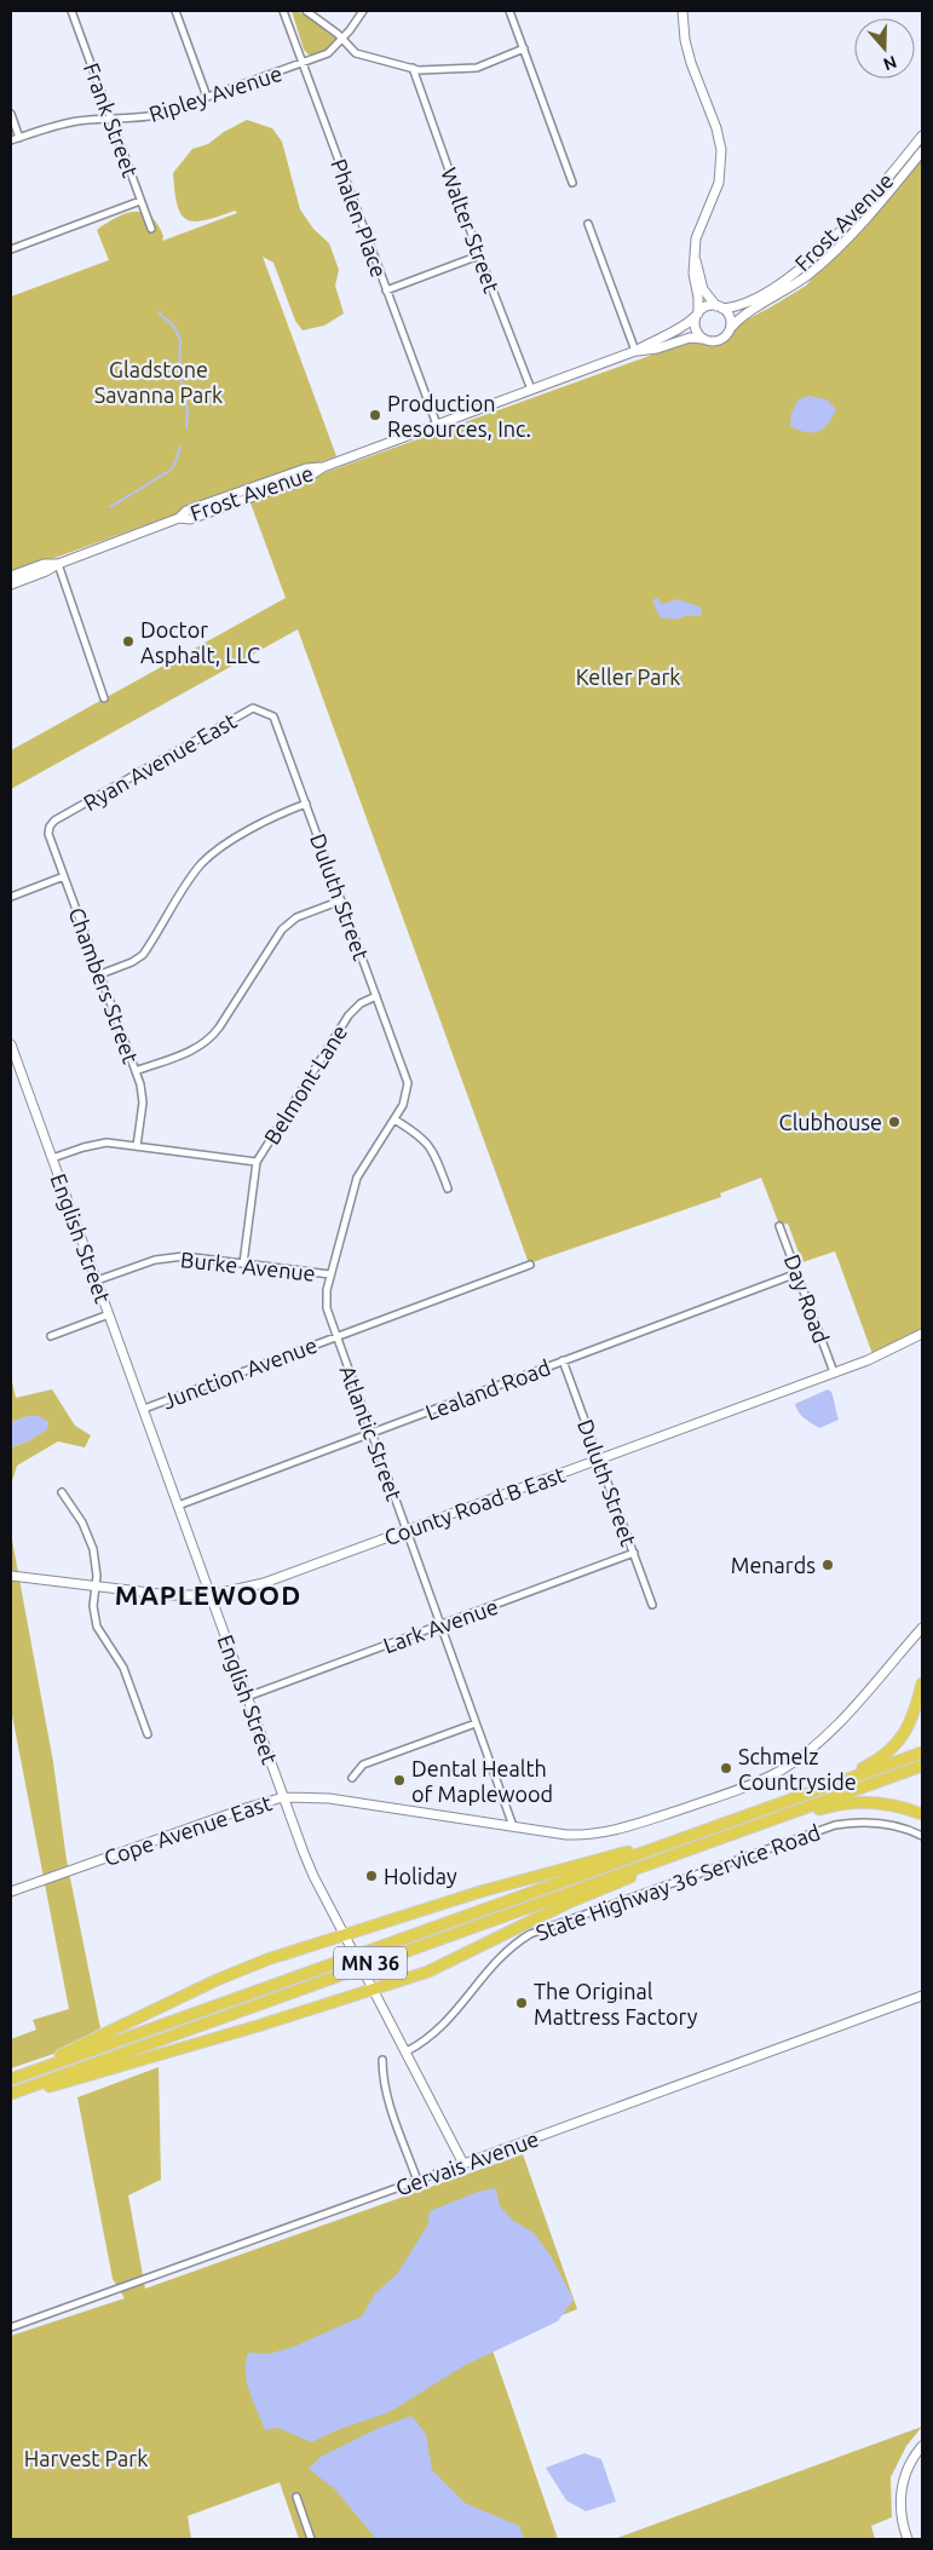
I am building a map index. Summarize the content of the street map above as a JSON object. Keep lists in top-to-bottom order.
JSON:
{
  "streets": {
    "highway": ["MN 36"],
    "street": [
      "Ripley Avenue",
      "Frank Street",
      "Phalen Place",
      "Frost Avenue",
      "Walter Street",
      "Ryan Avenue East",
      "Duluth Street",
      "Chambers Street",
      "Belmont Lane",
      "English Street",
      "Burke Avenue",
      "Day Road",
      "Junction Avenue",
      "Lealand Road",
      "Atlantic Street",
      "County Road B East",
      "Lark Avenue",
      "Cope Avenue East",
      "State Highway 36 Service Road",
      "Gervais Avenue"
    ]
  },
  "crossings": [
    ["Ripley Avenue", "Frank Street"],
    ["Ripley Avenue", "Phalen Place"],
    ["Phalen Place", "Frost Avenue"],
    ["Frost Avenue", "Walter Street"],
    ["Ryan Avenue East", "Duluth Street"],
    ["Ryan Avenue East", "Chambers Street"],
    ["Duluth Street", "Belmont Lane"],
    ["Duluth Street", "Lealand Road"],
    ["Duluth Street", "Atlantic Street"],
    ["Duluth Street", "County Road B East"],
    ["Duluth Street", "Lark Avenue"],
    ["Chambers Street", "Belmont Lane"],
    ["Belmont Lane", "English Street"],
    ["English Street", "Burke Avenue"],
    ["English Street", "Junction Avenue"],
    ["English Street", "Lealand Road"],
    ["English Street", "County Road B East"],
    ["English Street", "Lark Avenue"],
    ["English Street", "Cope Avenue East"],
    ["English Street", "State Highway 36 Service Road"],
    ["English Street", "Gervais Avenue"],
    ["Burke Avenue", "Atlantic Street"],
    ["Day Road", "Lealand Road"],
    ["Day Road", "County Road B East"],
    ["Junction Avenue", "Atlantic Street"],
    ["Lealand Road", "Atlantic Street"],
    ["Atlantic Street", "County Road B East"],
    ["Atlantic Street", "Lark Avenue"],
    ["Atlantic Street", "Cope Avenue East"]
  ],
  "districts": ["MAPLEWOOD"],
  "parks": ["Gladstone Savanna Park", "Keller Park", "Harvest Park"],
  "places": [
    "Production Resources, Inc.",
    "Doctor Asphalt, LLC",
    "Clubhouse",
    "Menards",
    "Schmelz Countryside",
    "Dental Health of Maplewood",
    "Holiday",
    "The Original Mattress Factory"
  ],
  "north": "bottom"
}
